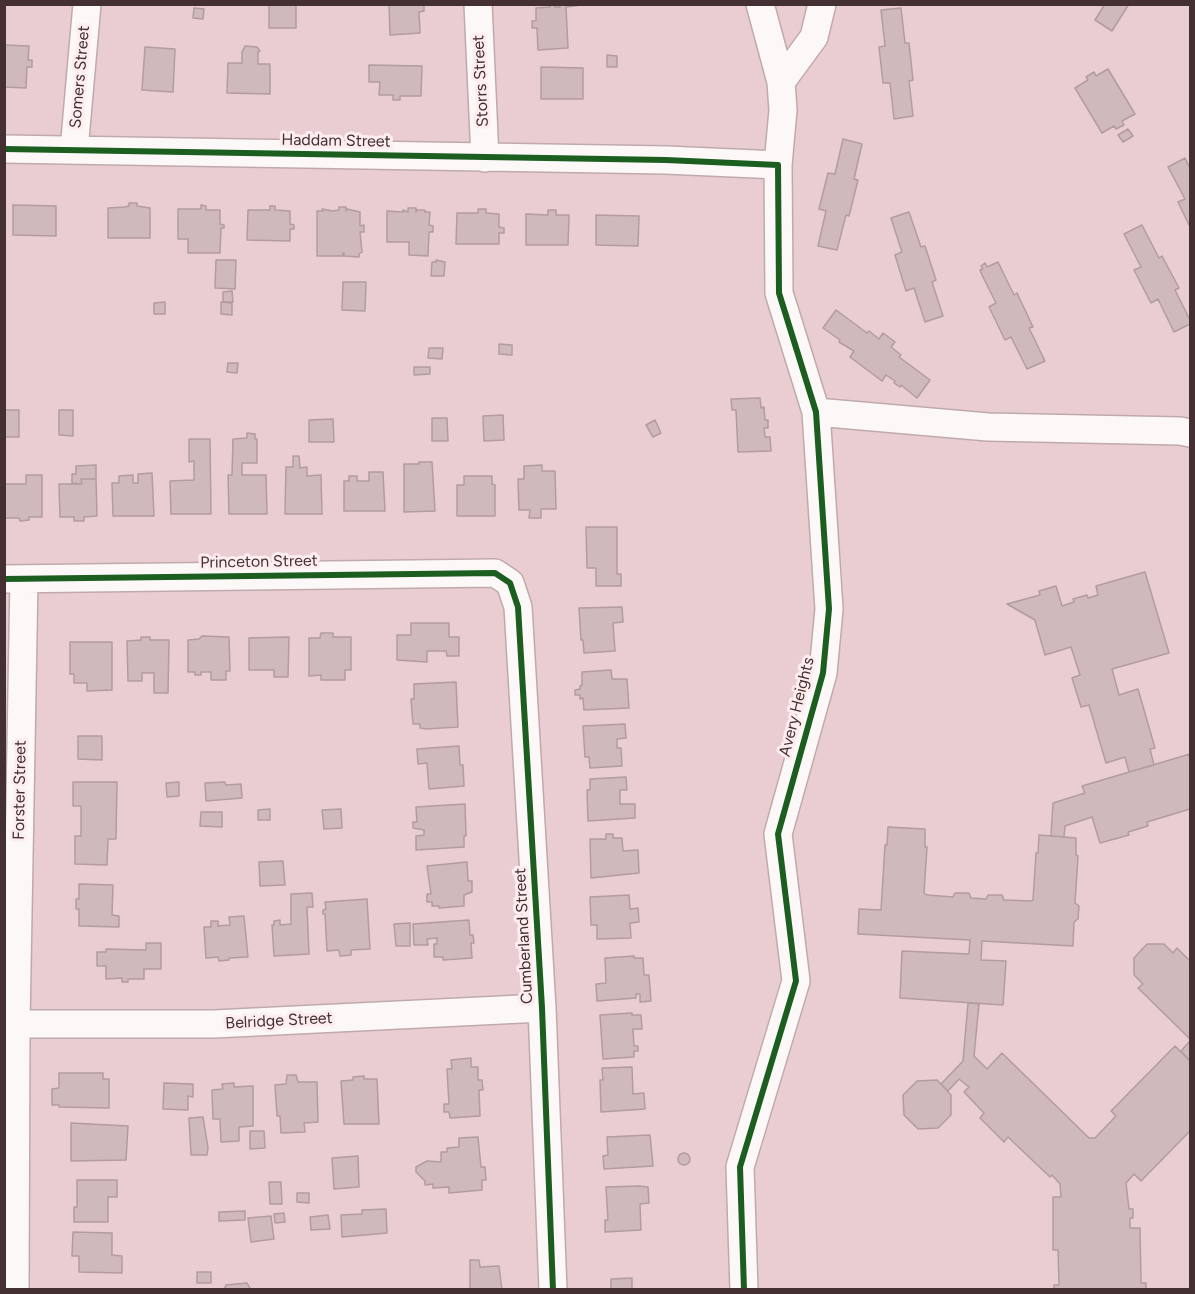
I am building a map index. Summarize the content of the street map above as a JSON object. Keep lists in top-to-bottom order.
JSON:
{
  "streets": {
    "street": [
      "Somers Street",
      "Storrs Street",
      "Haddam Street",
      "Princeton Street",
      "Avery Heights",
      "Forster Street",
      "Cumberland Street",
      "Belridge Street"
    ]
  },
  "crossings": [
    ["Somers Street", "Haddam Street"],
    ["Storrs Street", "Haddam Street"],
    ["Haddam Street", "Avery Heights"],
    ["Princeton Street", "Forster Street"],
    ["Princeton Street", "Cumberland Street"],
    ["Forster Street", "Belridge Street"],
    ["Cumberland Street", "Belridge Street"]
  ]
}
